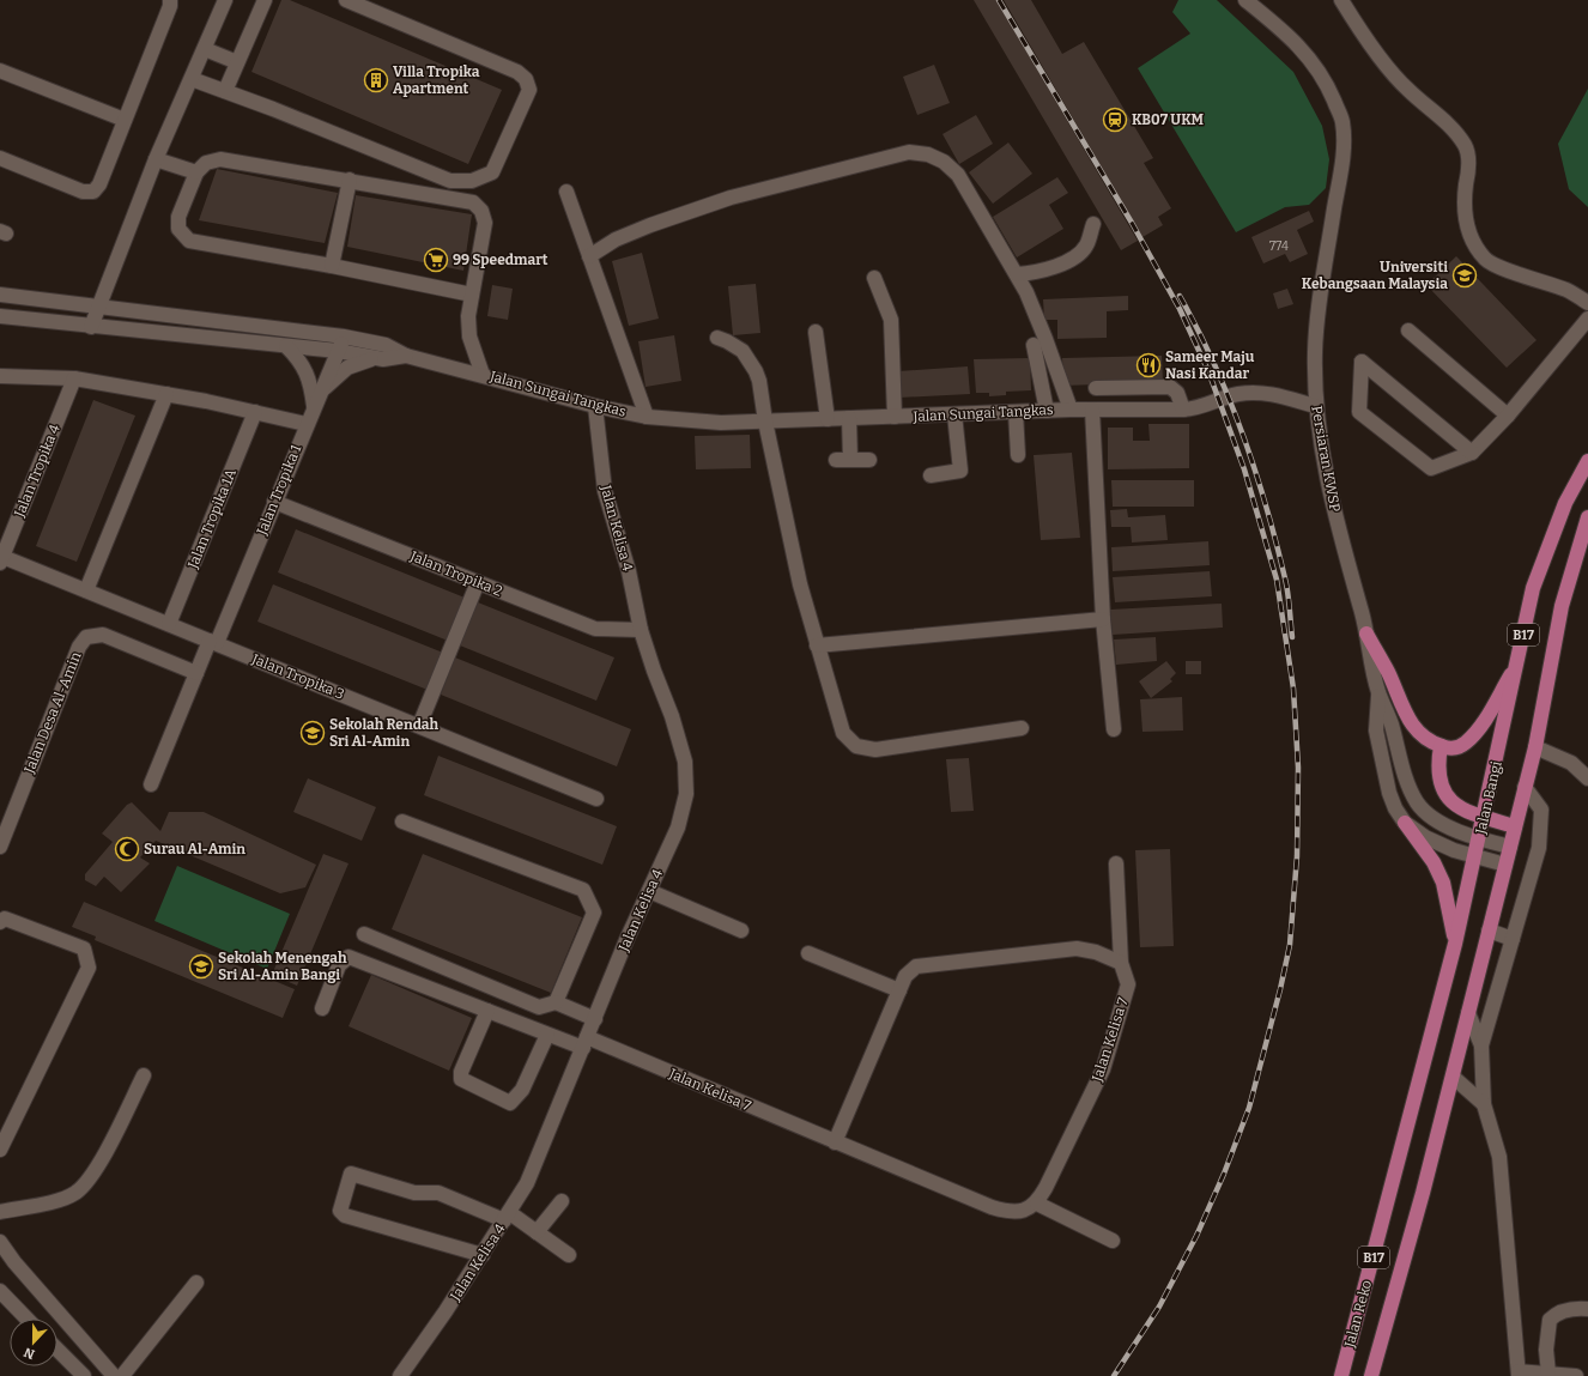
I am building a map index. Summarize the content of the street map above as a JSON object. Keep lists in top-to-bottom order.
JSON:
{
  "streets": {
    "main road": ["B17", "Jalan Bangi", "Jalan Reko"],
    "street": [
      "Jalan Sungai Tangkas",
      "Persiaran KWSP",
      "Jalan Tropika 4",
      "Jalan Tropika 1",
      "Jalan Tropika 1A",
      "Jalan Kelisa 4",
      "Jalan Tropika 2",
      "Jalan Tropika 3",
      "Jalan Desa Al-Amin",
      "Jalan Kelisa 7"
    ]
  },
  "crossings": [
    ["Jalan Sungai Tangkas", "Persiaran KWSP"],
    ["Jalan Sungai Tangkas", "Jalan Kelisa 4"],
    ["Persiaran KWSP", "B17"],
    ["Persiaran KWSP", "Jalan Bangi"],
    ["Jalan Tropika 4", "Jalan Tropika 3"],
    ["Jalan Tropika 1", "Jalan Tropika 2"],
    ["Jalan Tropika 1", "Jalan Tropika 3"],
    ["Jalan Tropika 1", "Jalan Desa Al-Amin"],
    ["Jalan Tropika 1A", "Jalan Tropika 3"],
    ["Jalan Kelisa 4", "Jalan Tropika 2"],
    ["Jalan Kelisa 4", "Jalan Kelisa 7"],
    ["B17", "Jalan Reko"],
    ["Jalan Bangi", "Jalan Reko"]
  ],
  "places": {
    "building": ["Villa Tropika Apartment"],
    "station": ["KB07 UKM"],
    "supermarket": ["99 Speedmart"],
    "school or university": ["Universiti Kebangsaan Malaysia", "Sekolah Rendah Sri Al-Amin", "Sekolah Menengah Sri Al-Amin Bangi"],
    "restaurant": ["Sameer Maju Nasi Kandar"],
    "mosque": ["Surau Al-Amin"]
  },
  "house_numbers": ["774"],
  "north": "bottom"
}
